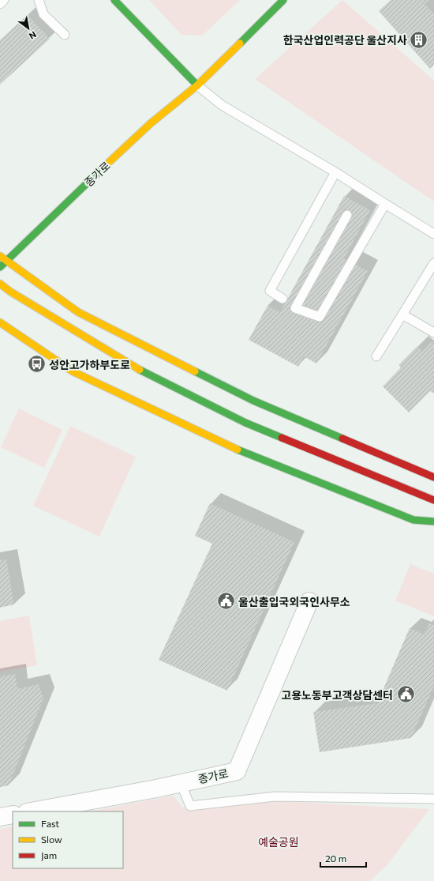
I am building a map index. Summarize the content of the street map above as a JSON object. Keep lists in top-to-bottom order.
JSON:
{
  "streets": {
    "street": ["종가로"]
  },
  "parks": ["예술공원"],
  "places": {
    "building": ["한국산업인력공단 울산지사"],
    "bus stop": ["성안고가하부도로"],
    "public building": ["울산출입국외국인사무소", "고용노동부고객상담센터"]
  },
  "legend": ["Fast", "Slow", "Jam"],
  "scale_bar": "20 m",
  "north": "bottom right"
}
